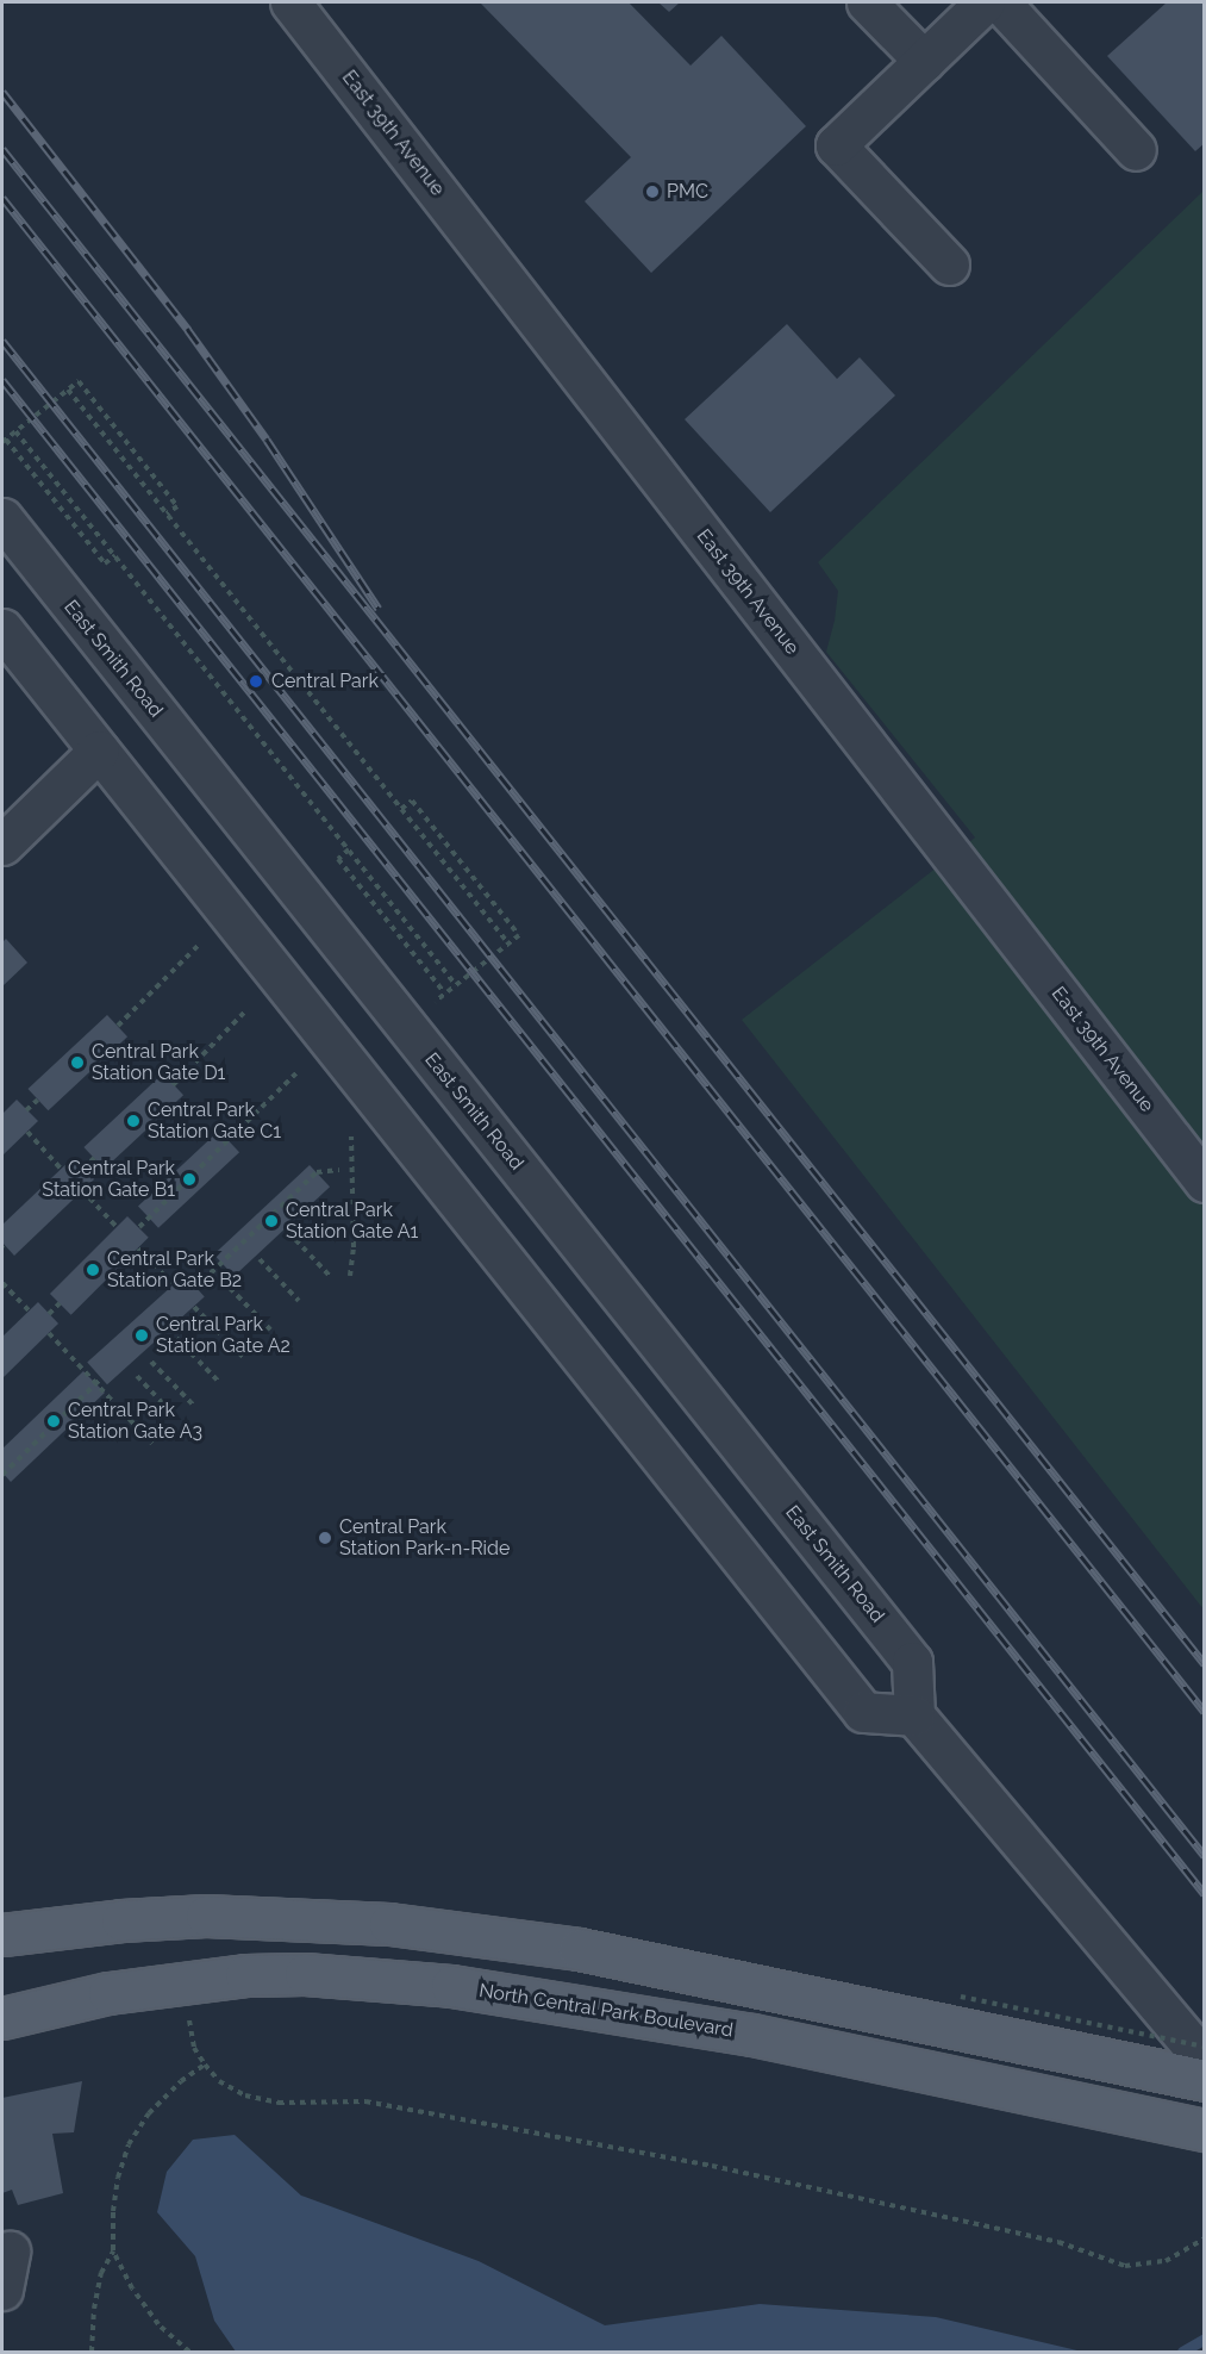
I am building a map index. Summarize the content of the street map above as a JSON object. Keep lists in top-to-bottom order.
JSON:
{
  "streets": {
    "main road": ["North Central Park Boulevard"],
    "street": ["East 39th Avenue", "East Smith Road"]
  },
  "places": [
    "PMC",
    "Central Park",
    "Central Park Station Gate D1",
    "Central Park Station Gate C1",
    "Central Park Station Gate B1",
    "Central Park Station Gate A1",
    "Central Park Station Gate B2",
    "Central Park Station Gate A2",
    "Central Park Station Gate A3",
    "Central Park Station Park-n-Ride"
  ]
}
